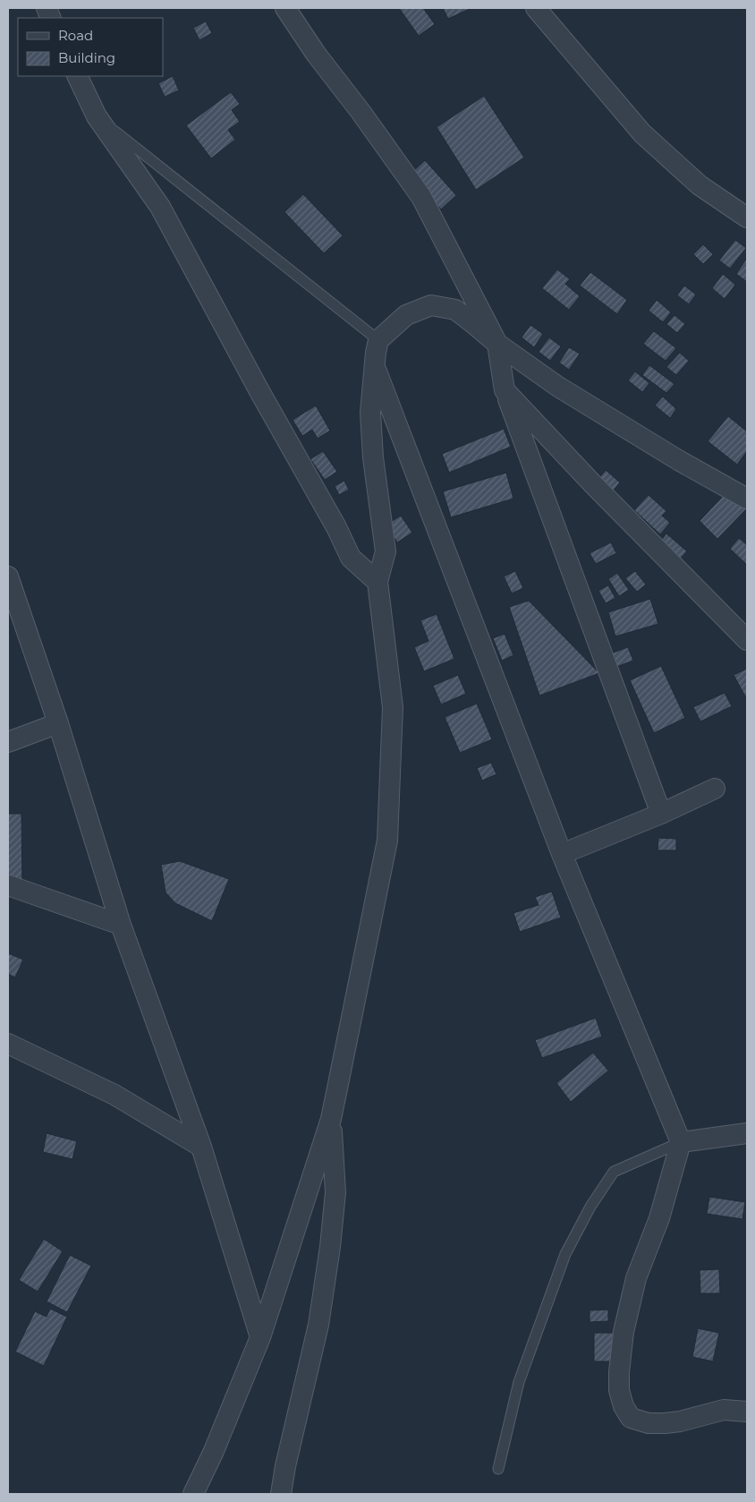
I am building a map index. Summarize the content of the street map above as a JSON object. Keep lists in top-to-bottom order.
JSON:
{
  "legend": ["Road", "Building"]
}
